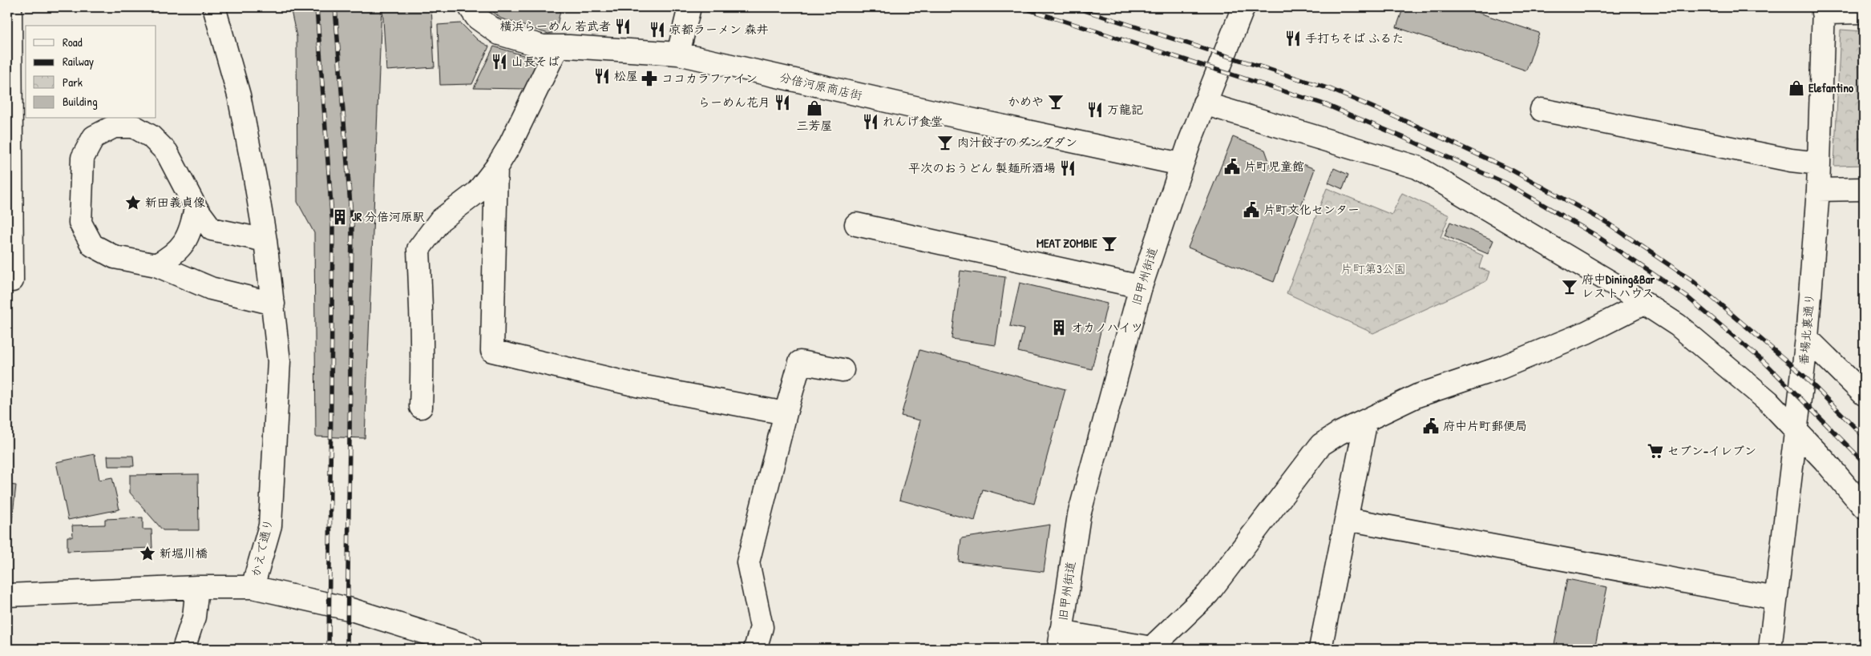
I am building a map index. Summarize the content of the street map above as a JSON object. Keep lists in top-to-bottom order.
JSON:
{
  "streets": {
    "street": [
      "分倍河原商店街",
      "旧甲州街道",
      "番場北裏通り",
      "かえで通り"
    ]
  },
  "crossings": [
    ["分倍河原商店街", "旧甲州街道"]
  ],
  "parks": ["片町第3公園"],
  "places": {
    "restaurant": [
      "横浜らーめん 若武者",
      "京都ラーメン 森井",
      "手打ちそば ふるた",
      "山長そば",
      "松屋",
      "らーめん花月",
      "万龍記",
      "れんげ食堂",
      "平次のおうどん 製麺所酒場"
    ],
    "pharmacy": ["ココカラファイン"],
    "shop": ["Elefantino", "三芳屋"],
    "bar": [
      "かめや",
      "肉汁餃子のダンダダン",
      "MEAT ZOMBIE",
      "府中Dining&Bar レストハウス"
    ],
    "public building": ["片町児童館", "片町文化センター", "府中片町郵便局"],
    "place": ["新田義貞像", "新堀川橋"],
    "building": ["JR 分倍河原駅", "オカノハイツ"],
    "supermarket": ["セブン-イレブン"]
  },
  "legend": [
    "Road",
    "Railway",
    "Park",
    "Building"
  ]
}
